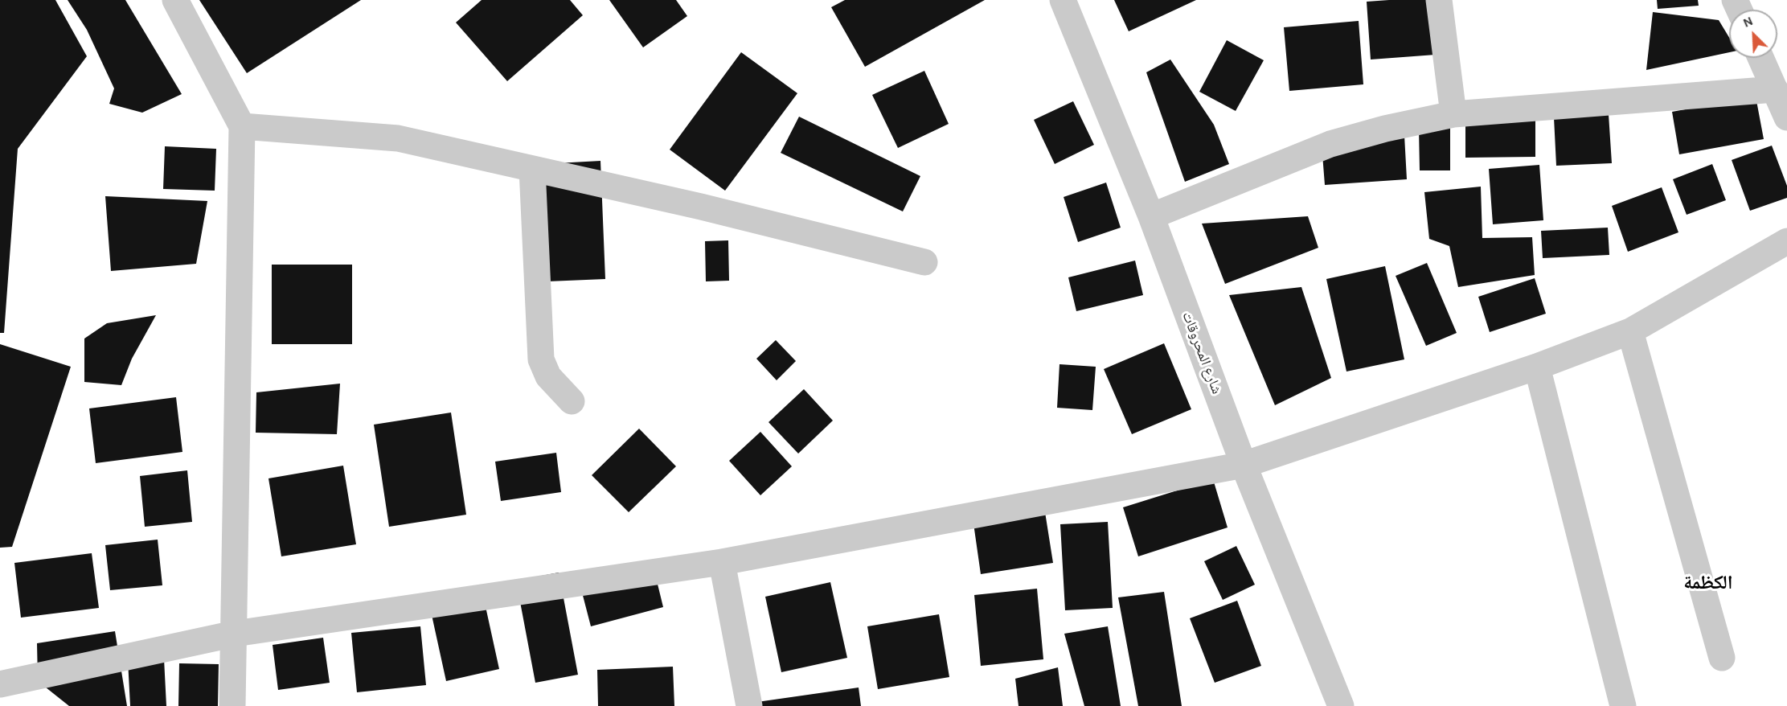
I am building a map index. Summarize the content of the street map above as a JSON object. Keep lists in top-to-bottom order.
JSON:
{
  "streets": {
    "street": ["شارع المحروقات"]
  },
  "districts": ["الكظمة"],
  "north": "top left"
}
